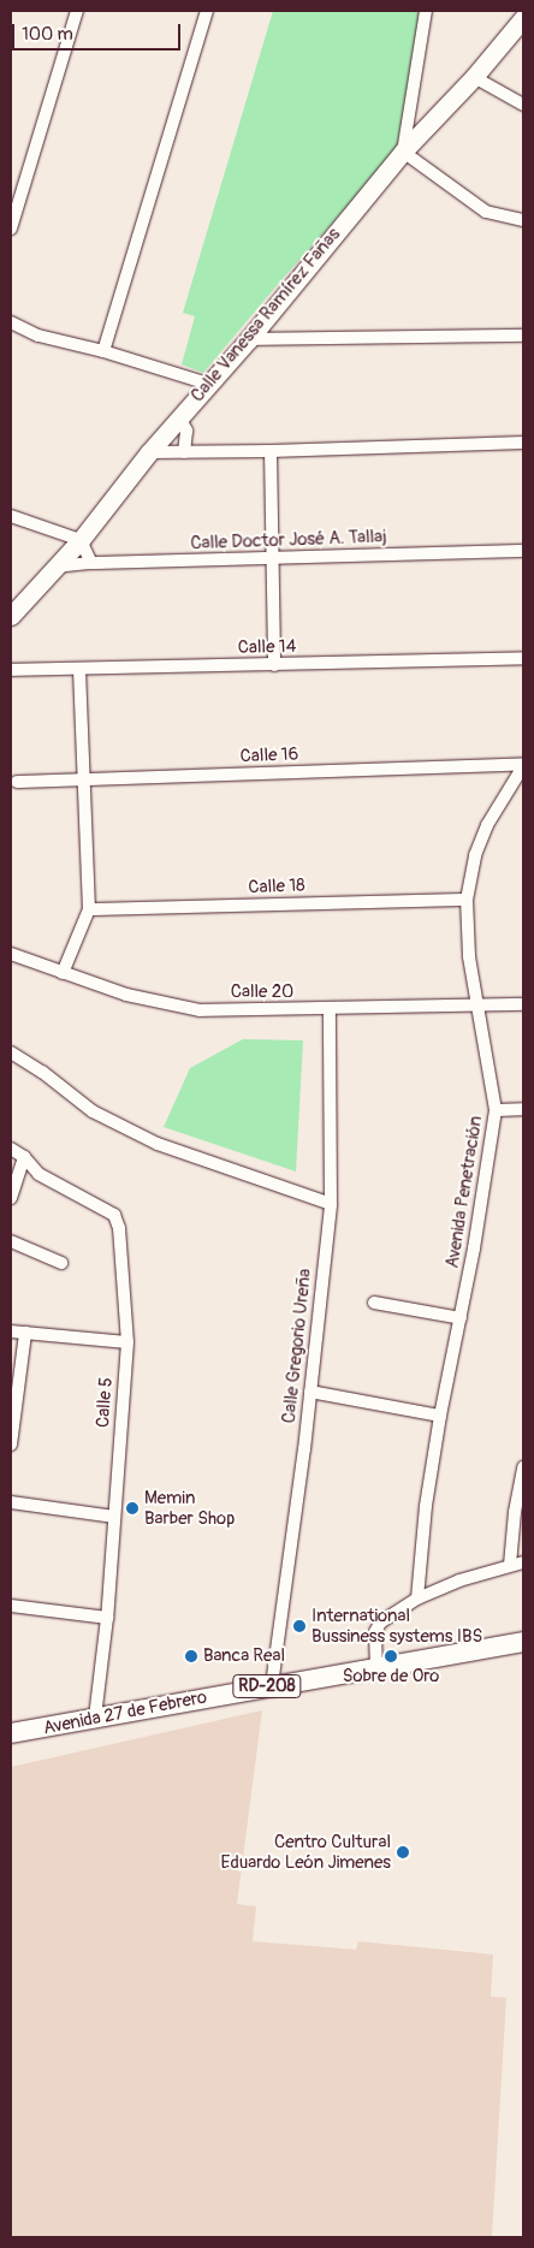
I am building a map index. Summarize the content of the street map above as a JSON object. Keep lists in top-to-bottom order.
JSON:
{
  "streets": {
    "main road": ["RD-208", "Avenida 27 de Febrero"],
    "street": [
      "Calle Vanessa Ramírez Fañas",
      "Calle Doctor José A. Tallaj",
      "Calle 14",
      "Calle 16",
      "Calle 18",
      "Calle 20",
      "Avenida Penetración",
      "Calle Gregorio Ureña",
      "Calle 5"
    ]
  },
  "crossings": [
    ["Calle Vanessa Ramírez Fañas", "Calle Doctor José A. Tallaj"],
    ["Calle 16", "Avenida Penetración"],
    ["Calle 18", "Avenida Penetración"],
    ["Calle 20", "Avenida Penetración"],
    ["Calle 20", "Calle Gregorio Ureña"],
    ["Calle Gregorio Ureña", "Avenida 27 de Febrero"],
    ["Calle 5", "Avenida 27 de Febrero"]
  ],
  "places": [
    "Memin Barber Shop",
    "International Bussiness systems IBS",
    "Banca Real",
    "Sobre de Oro",
    "Centro Cultural Eduardo León Jimenes"
  ],
  "scale_bar": "100 m"
}
